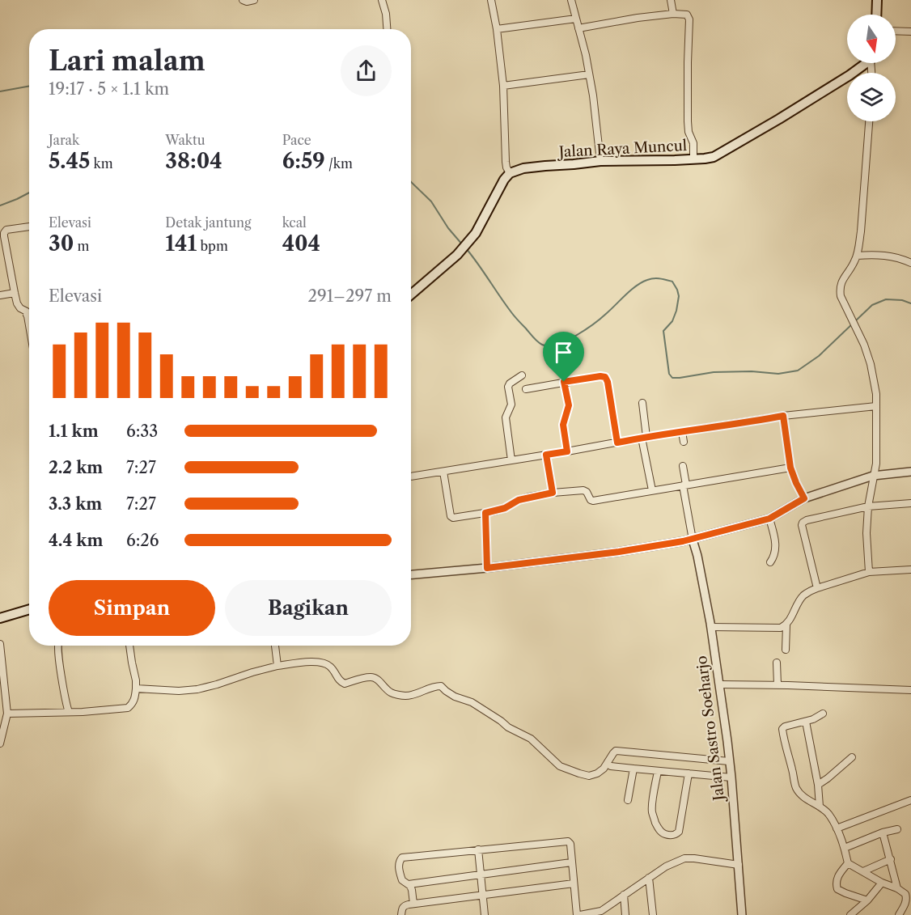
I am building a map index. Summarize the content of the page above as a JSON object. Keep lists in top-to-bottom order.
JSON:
{
  "streets": {
    "main road": ["Jalan Raya Muncul"],
    "street": ["Jalan Sastro Soeharjo"]
  },
  "north": "bottom",
  "page": {
    "heading": ["Lari malam", "19:17 · 5 × 1.1 km"],
    "stats": [
      ["Jarak", "5.45 km"],
      ["Waktu", "38:04"],
      ["Pace", "6:59 /km"],
      ["Elevasi", "30 m"],
      ["Detak jantung", "141 bpm"],
      ["kcal", "404"]
    ],
    "chart": ["Elevasi", "291–297 m"],
    "list": [
      {
        "name": "1.1 km",
        "note": "6:33"
      },
      {
        "name": "2.2 km",
        "note": "7:27"
      },
      {
        "name": "3.3 km",
        "note": "7:27"
      },
      {
        "name": "4.4 km",
        "note": "6:26"
      }
    ],
    "buttons": ["Simpan", "Bagikan"]
  }
}
